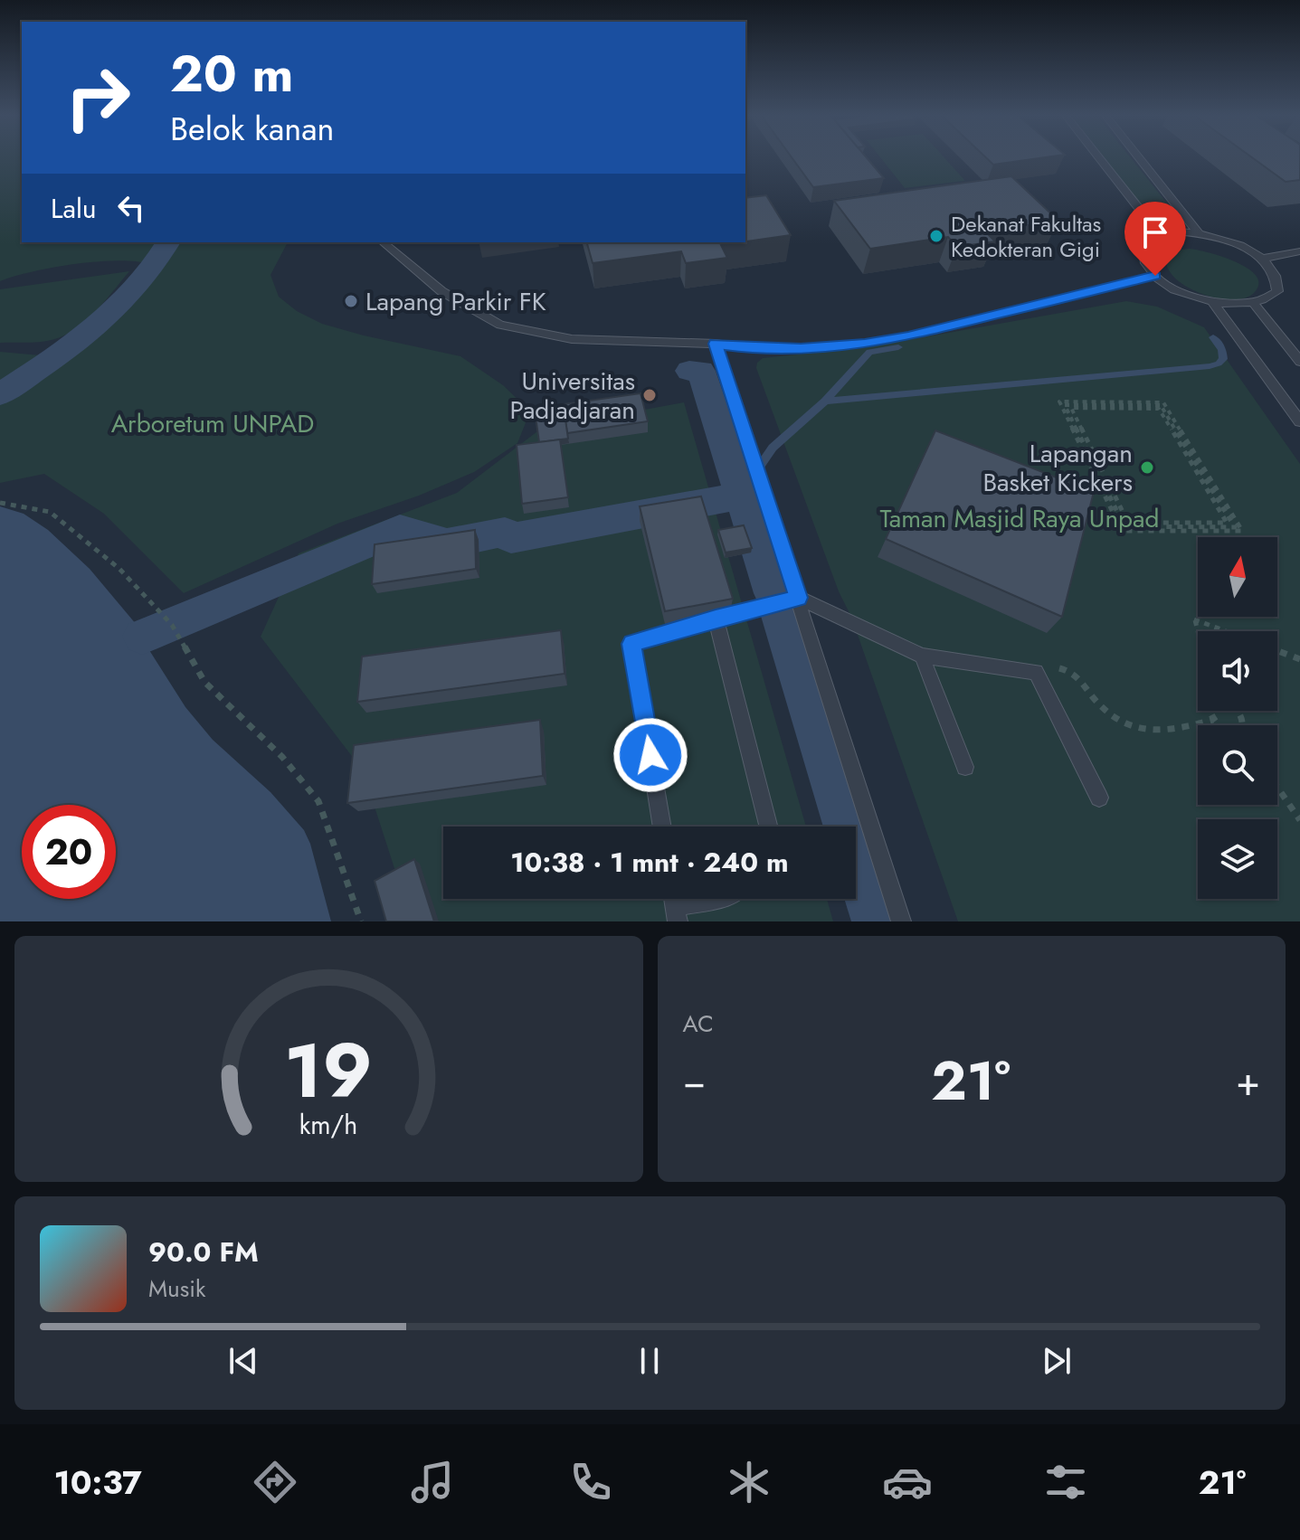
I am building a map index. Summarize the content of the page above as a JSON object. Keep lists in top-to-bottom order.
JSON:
{
  "parks": ["Arboretum UNPAD", "Taman Masjid Raya Unpad"],
  "places": [
    "Dekanat Fakultas Kedokteran Gigi",
    "Lapang Parkir FK",
    "Universitas Padjadjaran",
    "Lapangan Basket Kickers"
  ],
  "north": "top",
  "page": {
    "turn": ["20 m", "Belok kanan"],
    "then": "Lalu",
    "limit": "20",
    "trip": "10:38 · 1 mnt · 240 m",
    "tile": "AC",
    "heat": ["−", "21°", "+"],
    "song": ["90.0 FM", "Musik"],
    "tabs": ["10:37", "21°"],
    "gauge": ["19", "km/h"]
  }
}
